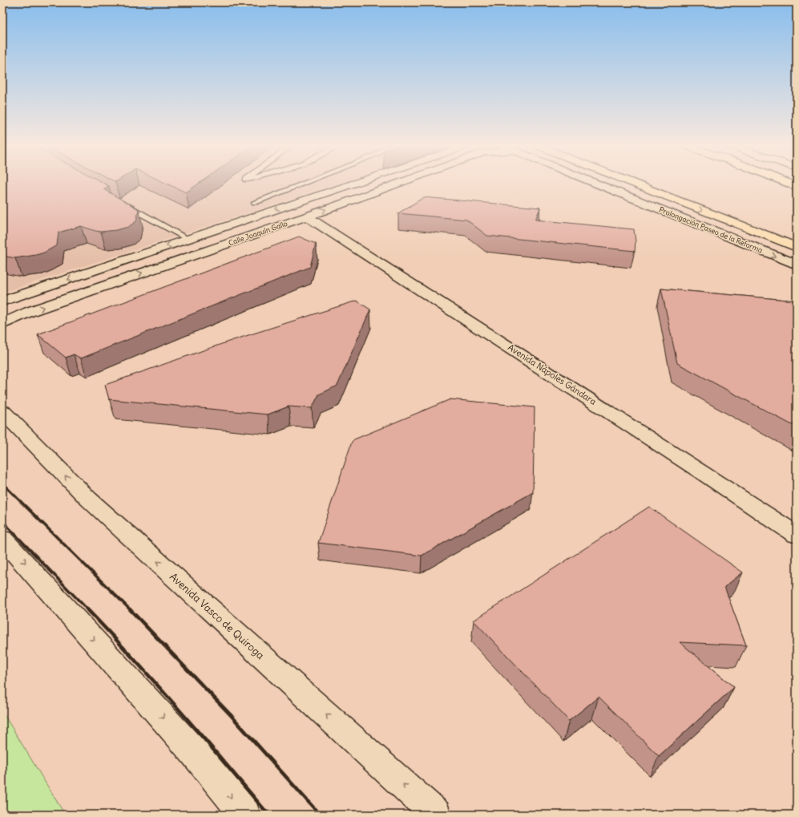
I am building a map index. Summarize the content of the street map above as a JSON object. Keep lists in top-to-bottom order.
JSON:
{
  "streets": {
    "street": [
      "Prolongación Paseo de la Reforma",
      "Calle Joaquín Gallo",
      "Avenida Nápoles Gándara",
      "Avenida Vasco de Quiroga"
    ]
  },
  "crossings": [
    ["Calle Joaquín Gallo", "Avenida Nápoles Gándara"]
  ],
  "one_way": ["Prolongación Paseo de la Reforma"]
}
